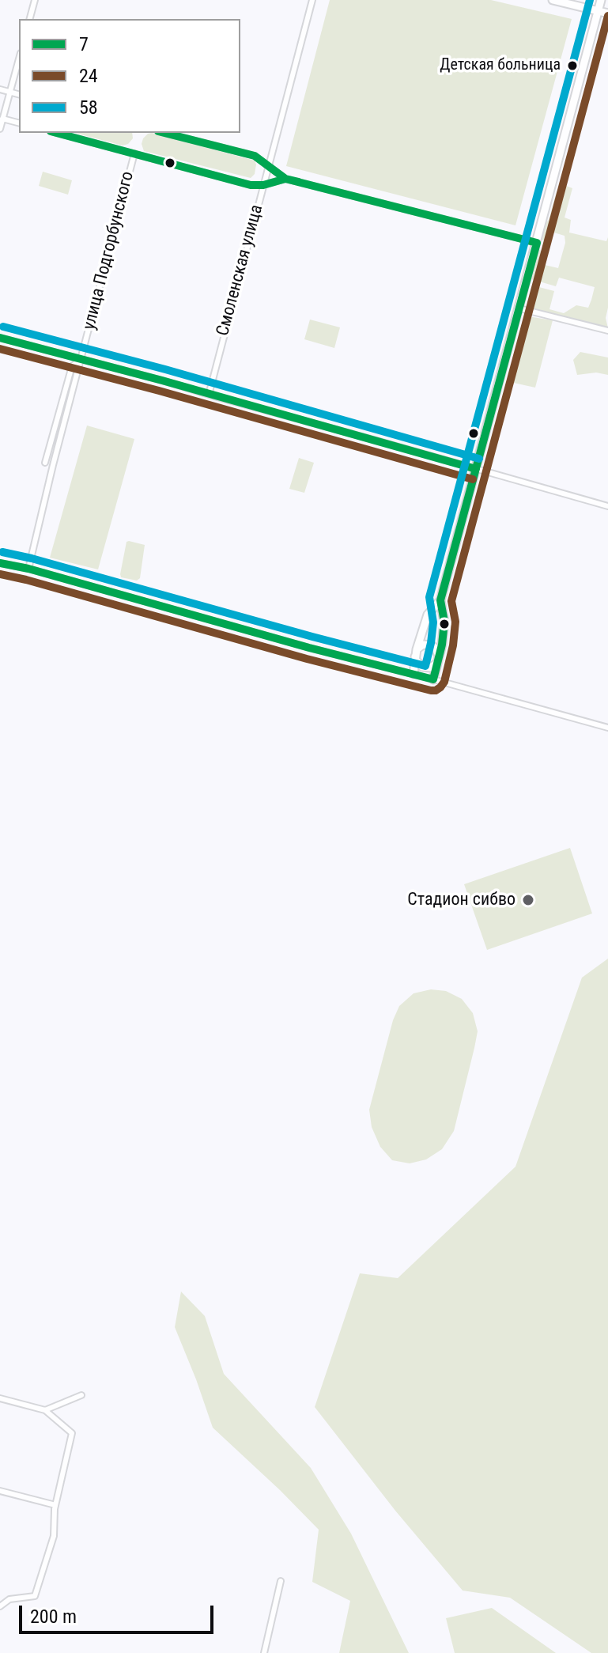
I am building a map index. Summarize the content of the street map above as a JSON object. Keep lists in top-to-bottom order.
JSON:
{
  "streets": {
    "street": ["улица Подгорбунского", "Смоленская улица"]
  },
  "places": ["Детская больница", "Стадион сибво"],
  "lines": ["transit line 58", "transit line 24", "transit line 7"],
  "legend": ["7", "24", "58"],
  "scale_bar": "200 m"
}
